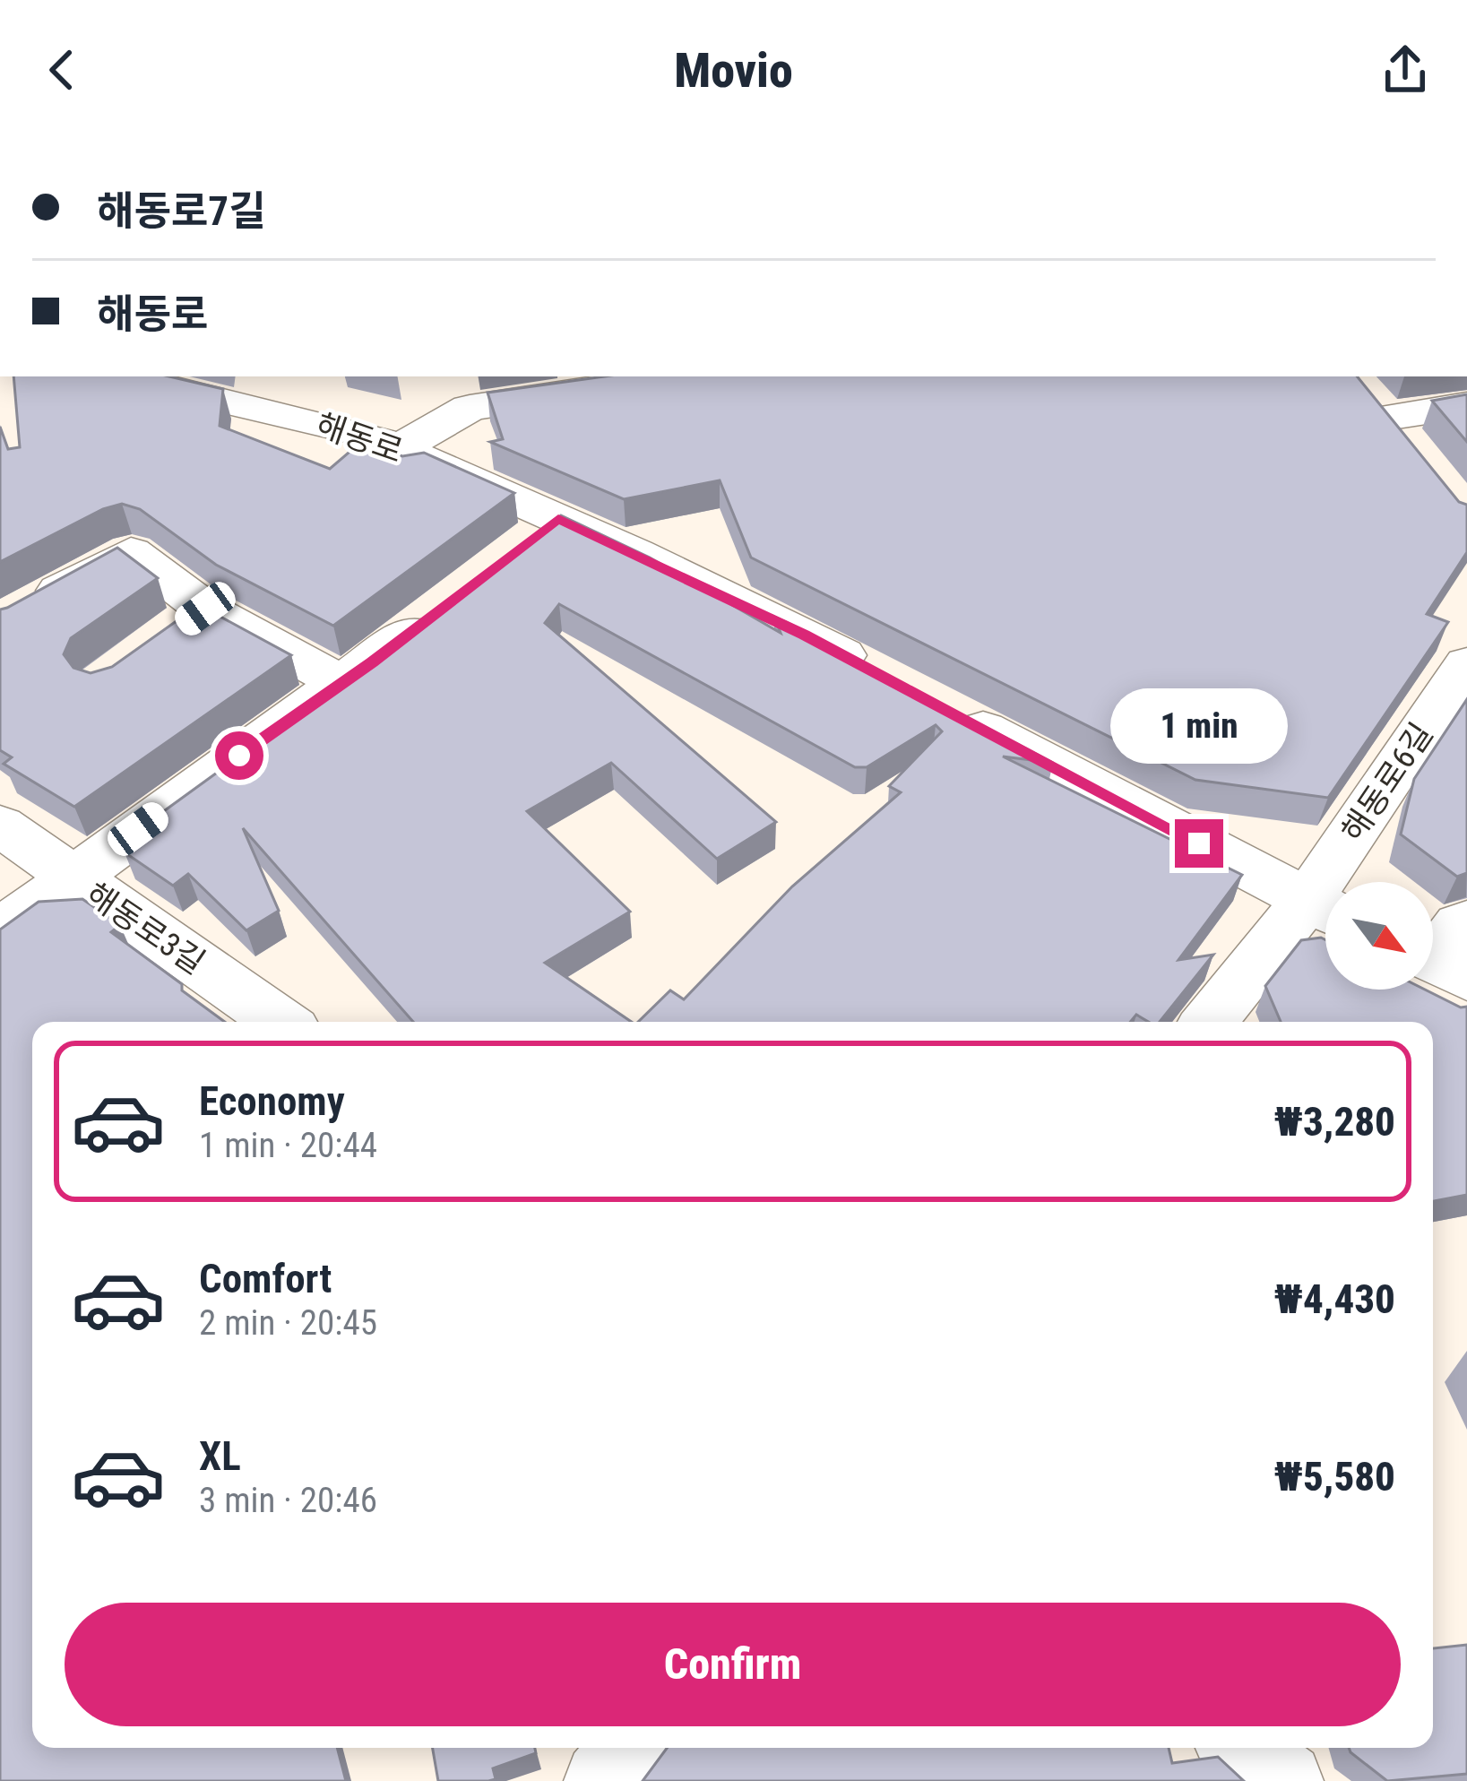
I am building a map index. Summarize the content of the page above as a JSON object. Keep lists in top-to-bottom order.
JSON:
{
  "streets": {
    "street": ["해동로", "해동로6길", "해동로3길"]
  },
  "north": "bottom right",
  "page": {
    "header": "Movio",
    "banner": ["해동로7길", "해동로"],
    "bubble": "1 min",
    "list": [
      {
        "name": "Economy",
        "note": "1 min · 20:44",
        "value": "₩3,280"
      },
      {
        "name": "Comfort",
        "note": "2 min · 20:45",
        "value": "₩4,430"
      },
      {
        "name": "XL",
        "note": "3 min · 20:46",
        "value": "₩5,580"
      }
    ],
    "buttons": "Confirm"
  }
}
